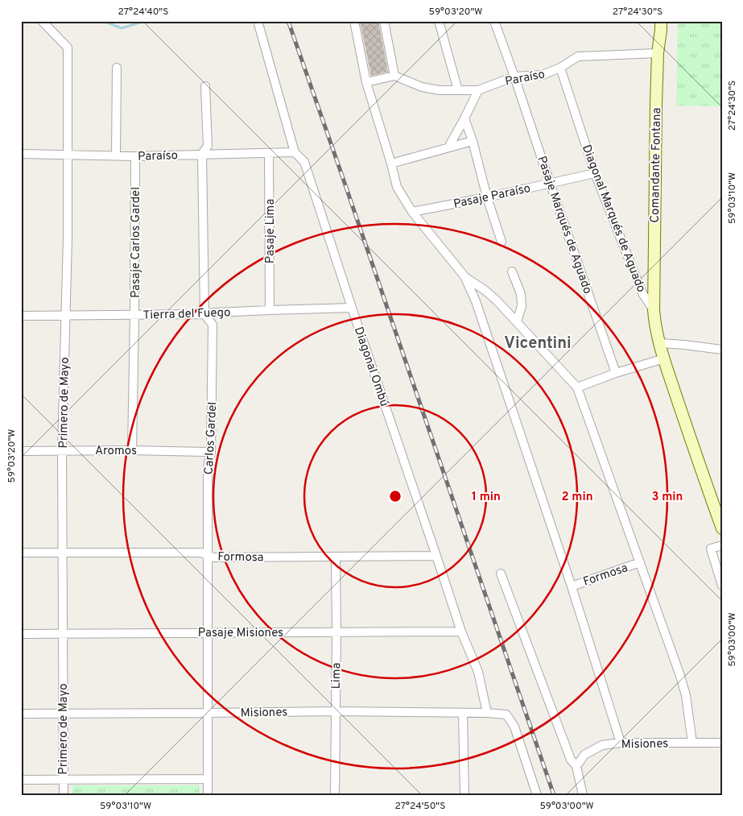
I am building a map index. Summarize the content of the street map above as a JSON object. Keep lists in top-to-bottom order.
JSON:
{
  "streets": {
    "street": [
      "Paraíso",
      "Comandante Fontana",
      "Pasaje Paraíso",
      "Diagonal Marqués de Aguado",
      "Pasaje Marqués de Aguado",
      "Pasaje Lima",
      "Pasaje Carlos Gardel",
      "Tierra del Fuego",
      "Diagonal Ombú",
      "Primero de Mayo",
      "Carlos Gardel",
      "Aromos",
      "Formosa",
      "Pasaje Misiones",
      "Lima",
      "Misiones"
    ]
  },
  "crossings": [
    ["Paraíso", "Comandante Fontana"],
    ["Paraíso", "Diagonal Marqués de Aguado"],
    ["Paraíso", "Pasaje Marqués de Aguado"],
    ["Paraíso", "Pasaje Lima"],
    ["Paraíso", "Pasaje Carlos Gardel"],
    ["Paraíso", "Diagonal Ombú"],
    ["Paraíso", "Primero de Mayo"],
    ["Paraíso", "Carlos Gardel"],
    ["Comandante Fontana", "Diagonal Marqués de Aguado"],
    ["Pasaje Paraíso", "Diagonal Marqués de Aguado"],
    ["Pasaje Paraíso", "Pasaje Marqués de Aguado"],
    ["Pasaje Lima", "Tierra del Fuego"],
    ["Pasaje Carlos Gardel", "Tierra del Fuego"],
    ["Pasaje Carlos Gardel", "Aromos"],
    ["Tierra del Fuego", "Diagonal Ombú"],
    ["Tierra del Fuego", "Primero de Mayo"],
    ["Tierra del Fuego", "Carlos Gardel"],
    ["Diagonal Ombú", "Formosa"],
    ["Diagonal Ombú", "Pasaje Misiones"],
    ["Diagonal Ombú", "Misiones"],
    ["Primero de Mayo", "Aromos"],
    ["Primero de Mayo", "Formosa"],
    ["Primero de Mayo", "Pasaje Misiones"],
    ["Primero de Mayo", "Misiones"],
    ["Carlos Gardel", "Aromos"],
    ["Carlos Gardel", "Formosa"],
    ["Carlos Gardel", "Pasaje Misiones"],
    ["Carlos Gardel", "Misiones"],
    ["Formosa", "Lima"],
    ["Pasaje Misiones", "Lima"],
    ["Lima", "Misiones"]
  ],
  "districts": ["Vicentini"],
  "coordinates": [
    "27°24'40\"S",
    "59°03'20\"W",
    "27°24'30\"S",
    "59°03'10\"W",
    "59°03'00\"W",
    "27°24'50\"S"
  ],
  "rings": ["1 min", "2 min", "3 min"]
}
